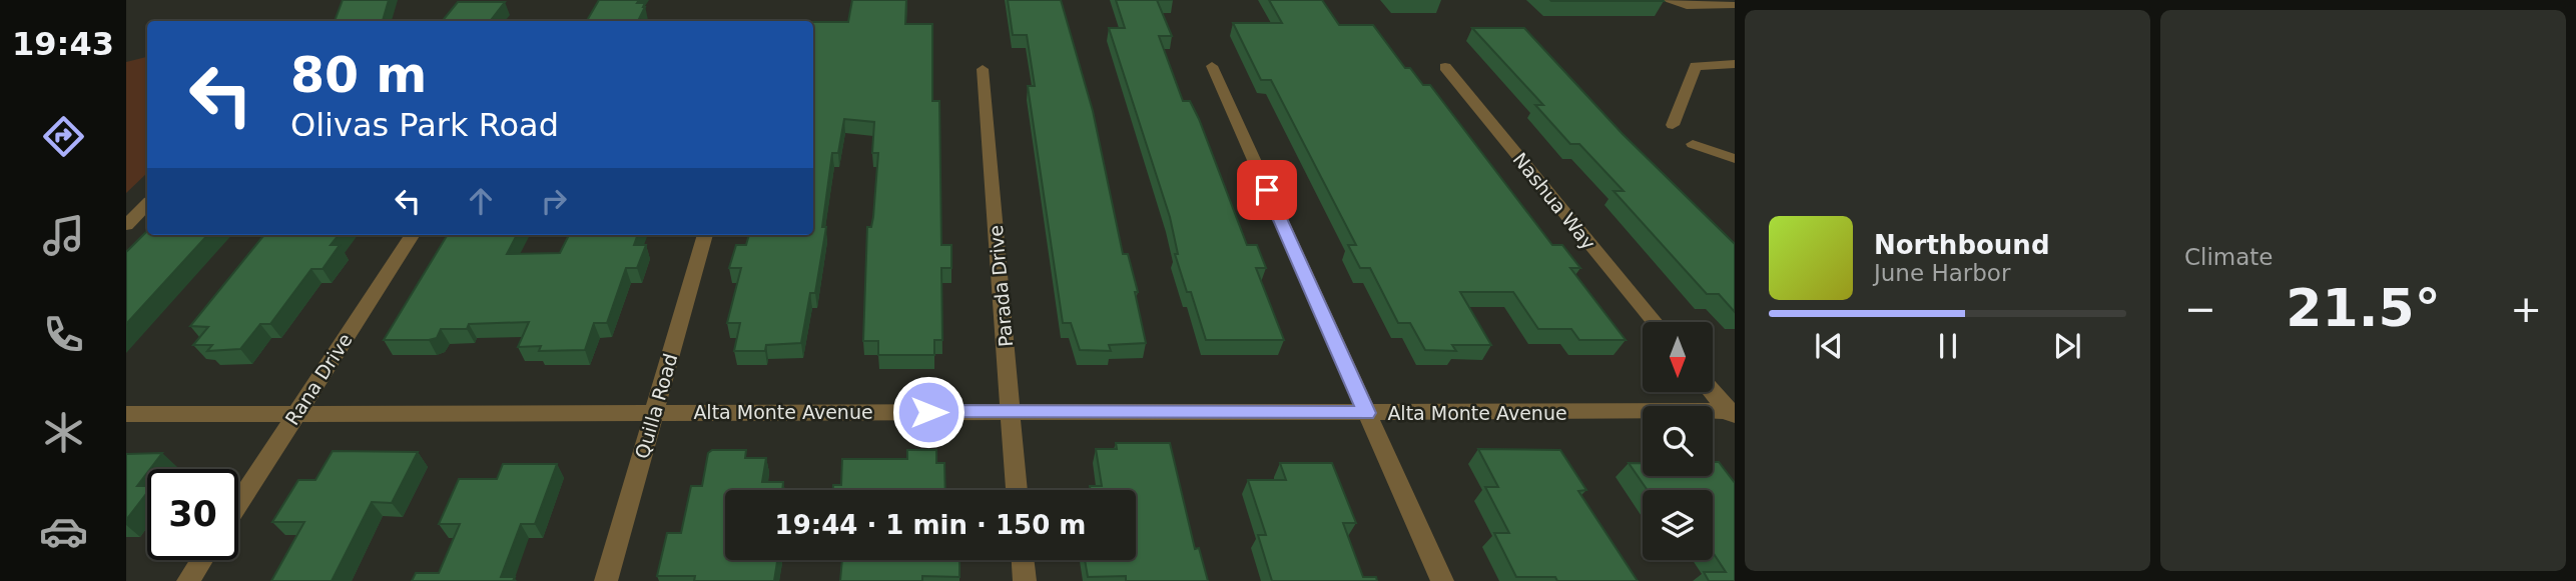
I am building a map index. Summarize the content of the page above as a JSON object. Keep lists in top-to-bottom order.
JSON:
{
  "streets": {
    "street": [
      "Nashua Way",
      "Parada Drive",
      "Rana Drive",
      "Quilla Road",
      "Alta Monte Avenue"
    ]
  },
  "crossings": [
    ["Parada Drive", "Alta Monte Avenue"],
    ["Rana Drive", "Alta Monte Avenue"],
    ["Quilla Road", "Alta Monte Avenue"]
  ],
  "north": "bottom",
  "page": {
    "tabs": "19:43",
    "tile": "Climate",
    "turn": ["80 m", "Olivas Park Road"],
    "song": ["Northbound", "June Harbor"],
    "heat": ["−", "21.5°", "+"],
    "limit": "30",
    "trip": "19:44 · 1 min · 150 m"
  }
}
